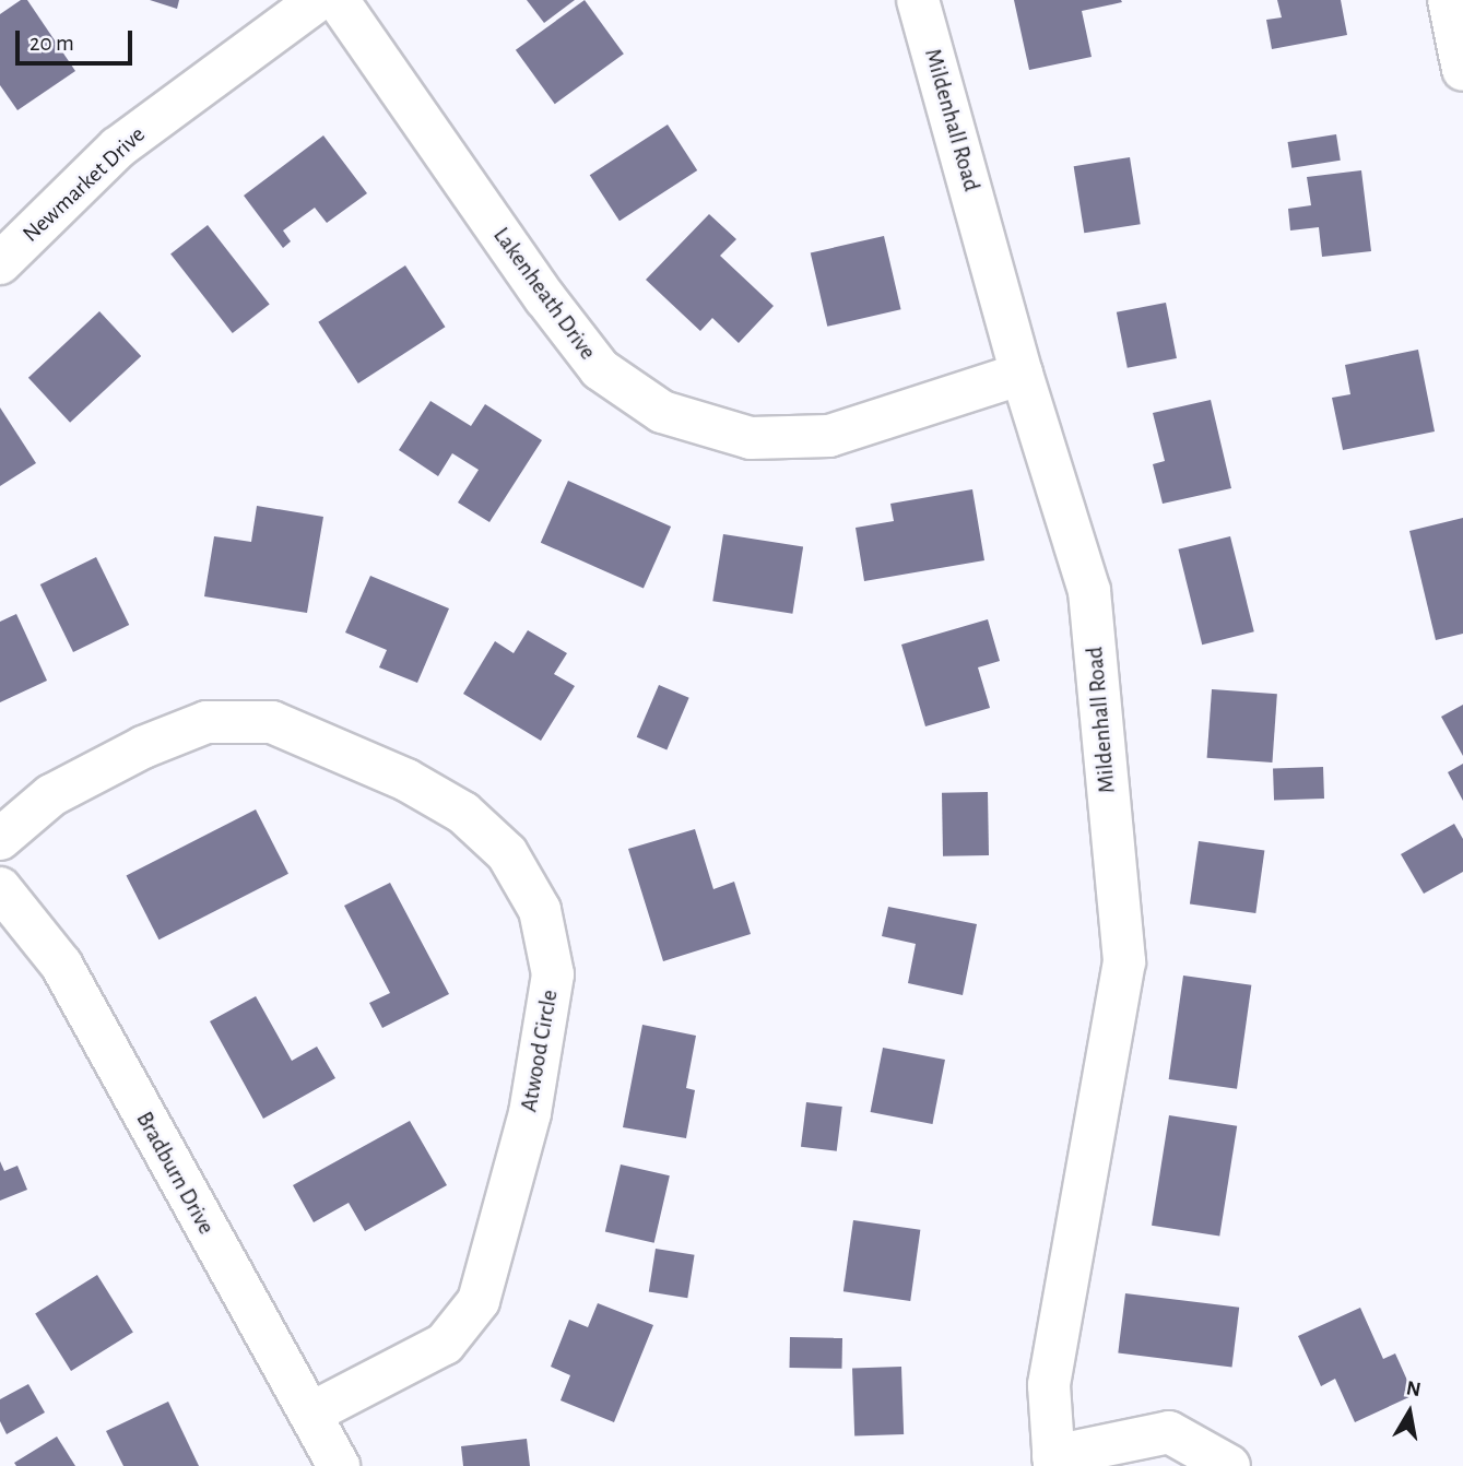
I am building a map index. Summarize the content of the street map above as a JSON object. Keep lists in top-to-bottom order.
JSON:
{
  "streets": {
    "street": [
      "Mildenhall Road",
      "Newmarket Drive",
      "Lakenheath Drive",
      "Atwood Circle",
      "Bradburn Drive"
    ]
  },
  "crossings": [
    ["Mildenhall Road", "Lakenheath Drive"],
    ["Atwood Circle", "Bradburn Drive"]
  ],
  "scale_bar": "20 m",
  "north": "top"
}
